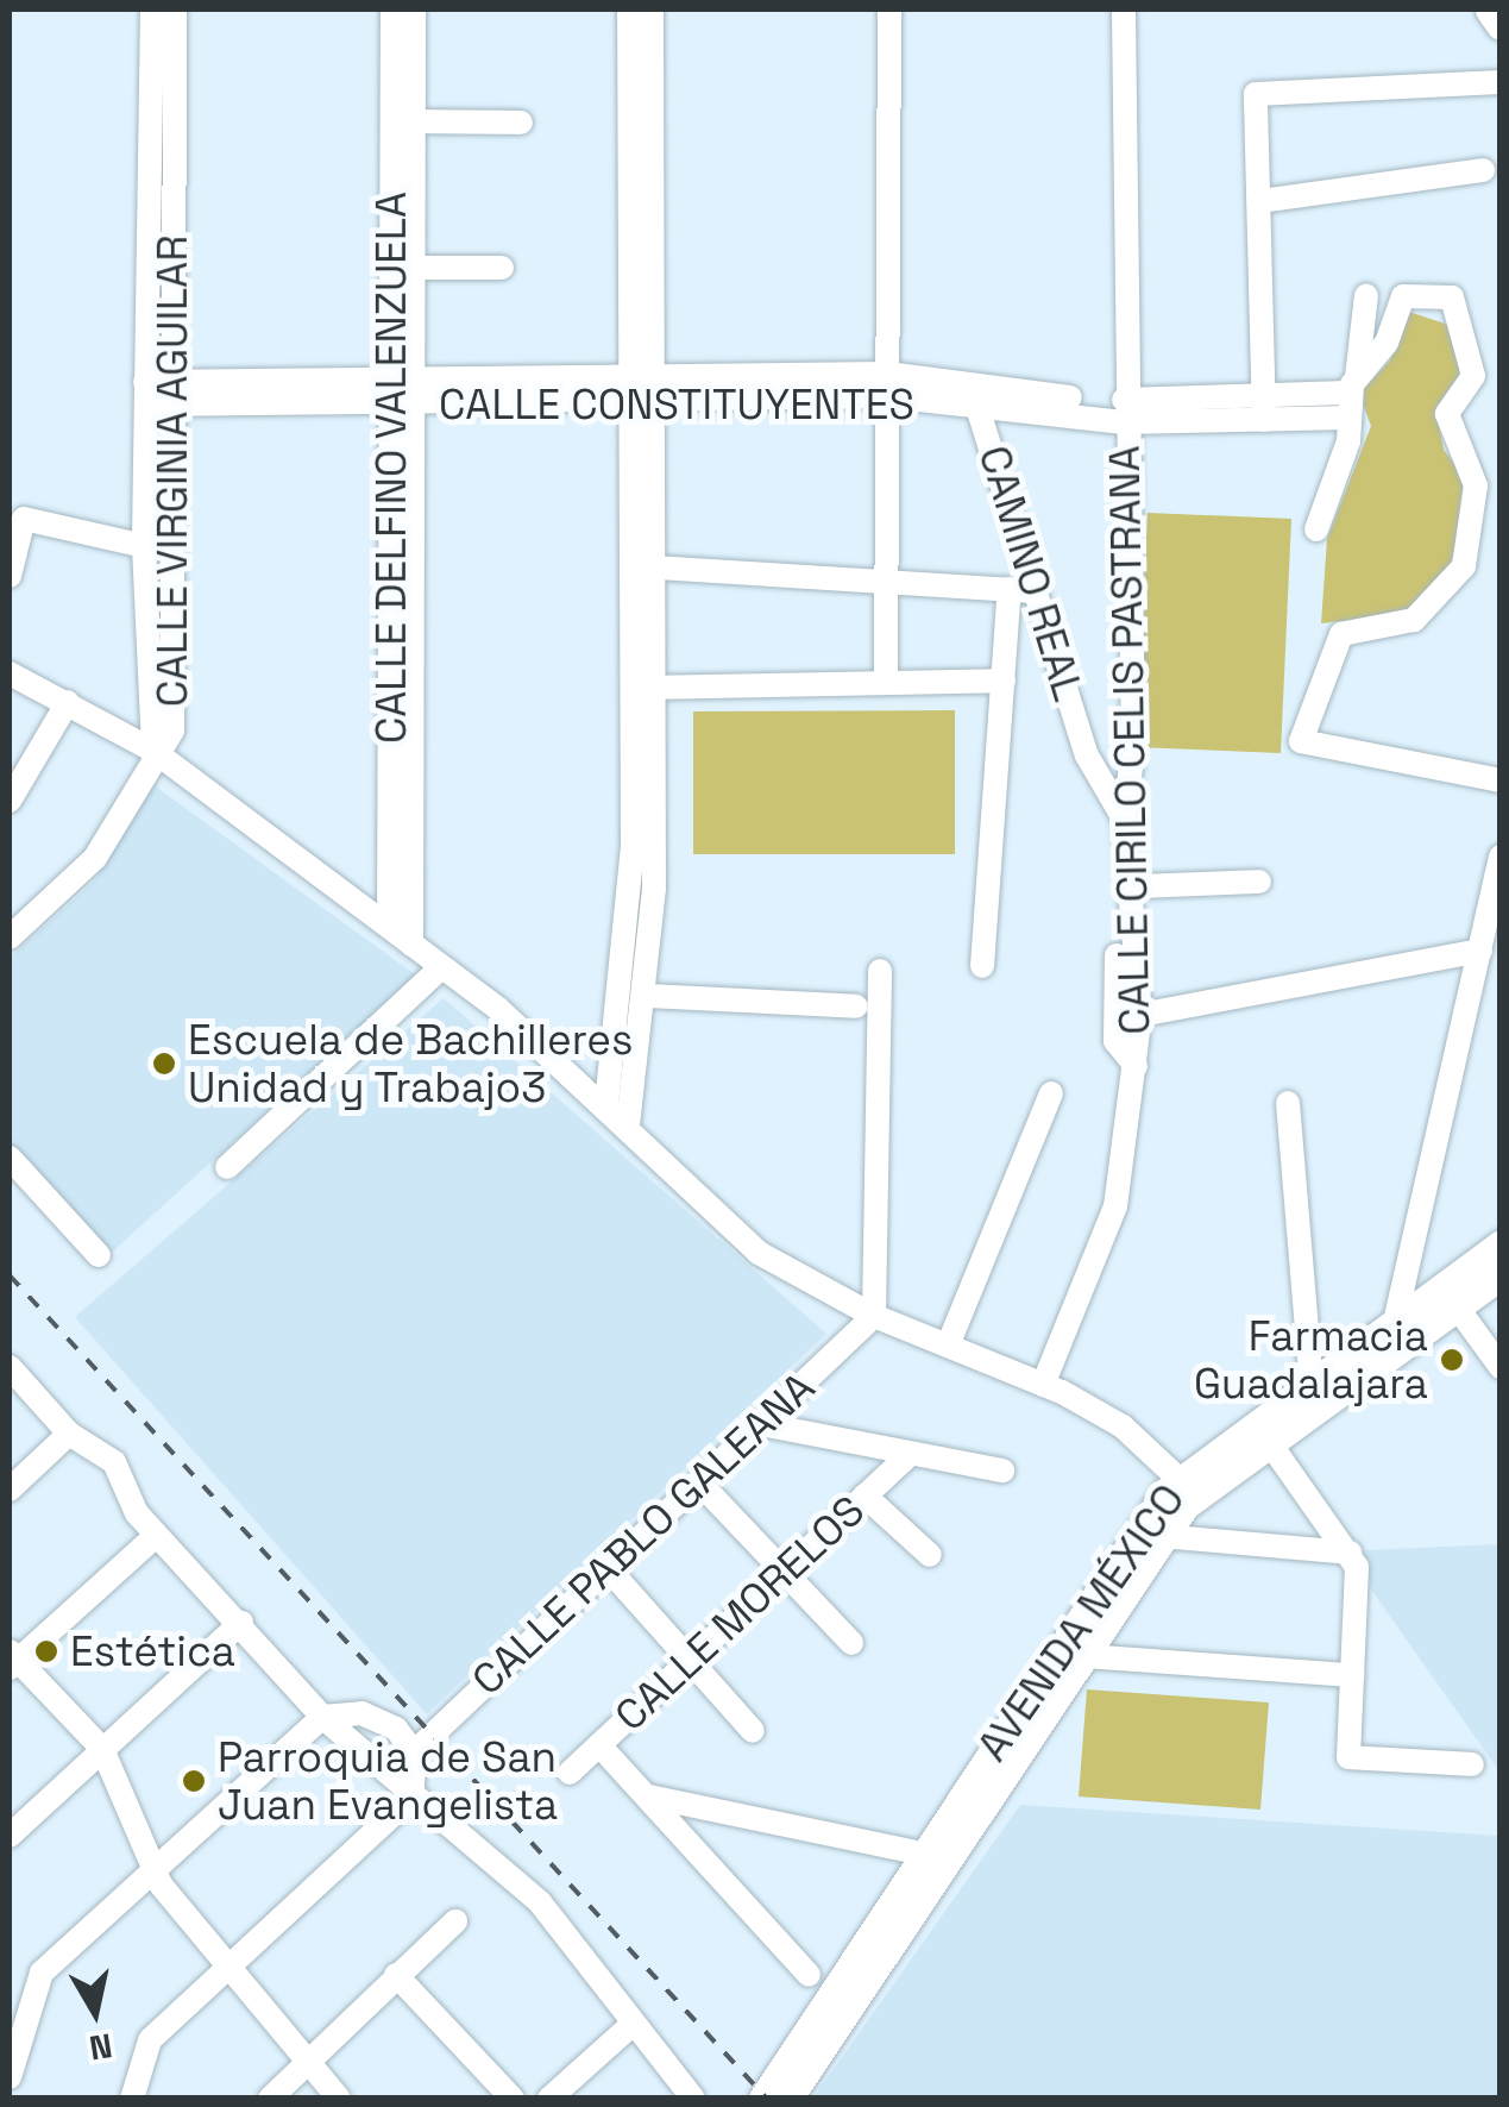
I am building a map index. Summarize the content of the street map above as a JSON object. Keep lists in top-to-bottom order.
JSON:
{
  "streets": {
    "main road": ["AVENIDA MÉXICO"],
    "street": [
      "CALLE CONSTITUYENTES",
      "CALLE DELFINO VALENZUELA",
      "CALLE VIRGINIA AGUILAR",
      "CAMINO REAL",
      "CALLE CIRILO CELIS PASTRANA",
      "CALLE PABLO GALEANA",
      "CALLE MORELOS"
    ]
  },
  "crossings": [
    ["CALLE CONSTITUYENTES", "CALLE DELFINO VALENZUELA"],
    ["CALLE CONSTITUYENTES", "CALLE VIRGINIA AGUILAR"],
    ["CALLE CONSTITUYENTES", "CAMINO REAL"],
    ["CALLE CONSTITUYENTES", "CALLE CIRILO CELIS PASTRANA"],
    ["CAMINO REAL", "CALLE CIRILO CELIS PASTRANA"]
  ],
  "places": [
    "Escuela de Bachilleres Unidad y Trabajo3",
    "Farmacia Guadalajara",
    "Estética",
    "Parroquia de San Juan Evangelista"
  ],
  "north": "bottom"
}
